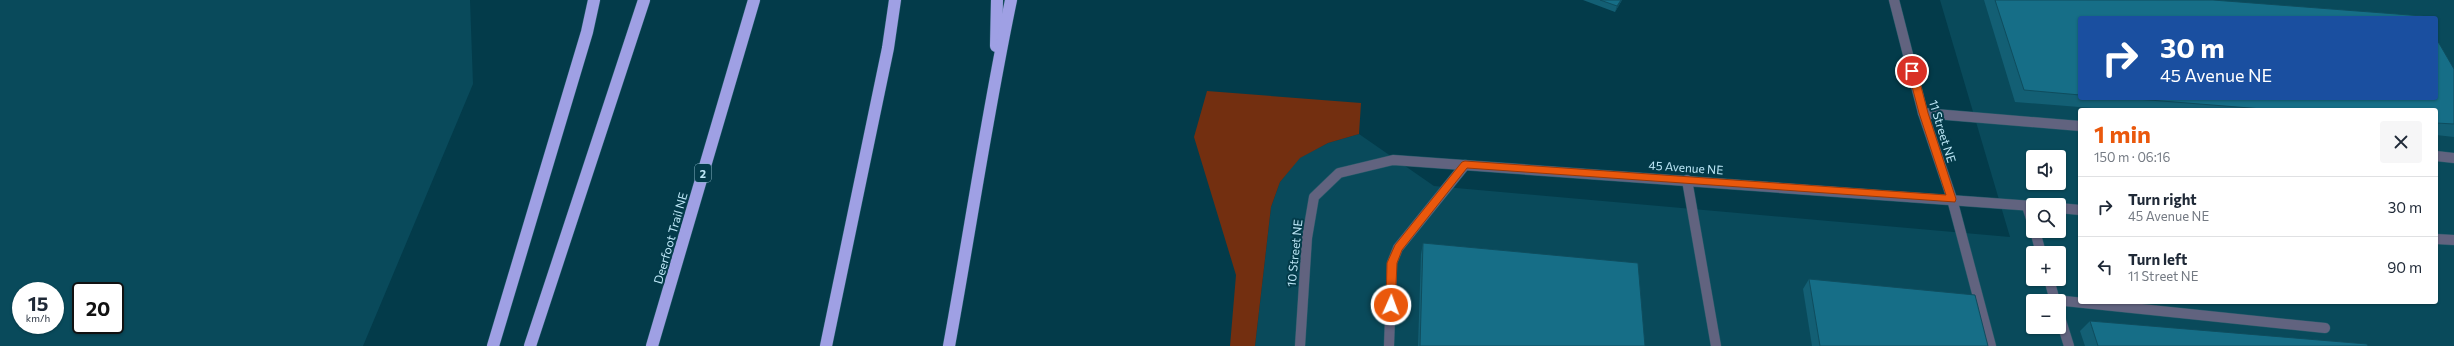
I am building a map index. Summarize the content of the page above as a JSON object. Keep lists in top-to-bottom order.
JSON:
{
  "streets": {
    "highway": ["2", "Deerfoot Trail NE"],
    "street": ["11 Street NE", "45 Avenue NE", "10 Street NE"]
  },
  "crossings": [
    ["11 Street NE", "45 Avenue NE"],
    ["45 Avenue NE", "10 Street NE"]
  ],
  "page": {
    "turn": ["30 m", "45 Avenue NE"],
    "heading": ["1 min", "150 m · 06:16"],
    "map_buttons": ["+", "−"],
    "list": [
      {
        "name": "Turn right",
        "note": "45 Avenue NE",
        "value": "30 m"
      },
      {
        "name": "Turn left",
        "note": "11 Street NE",
        "value": "90 m"
      }
    ],
    "speed": "15 km/h",
    "limit": "20"
  }
}
